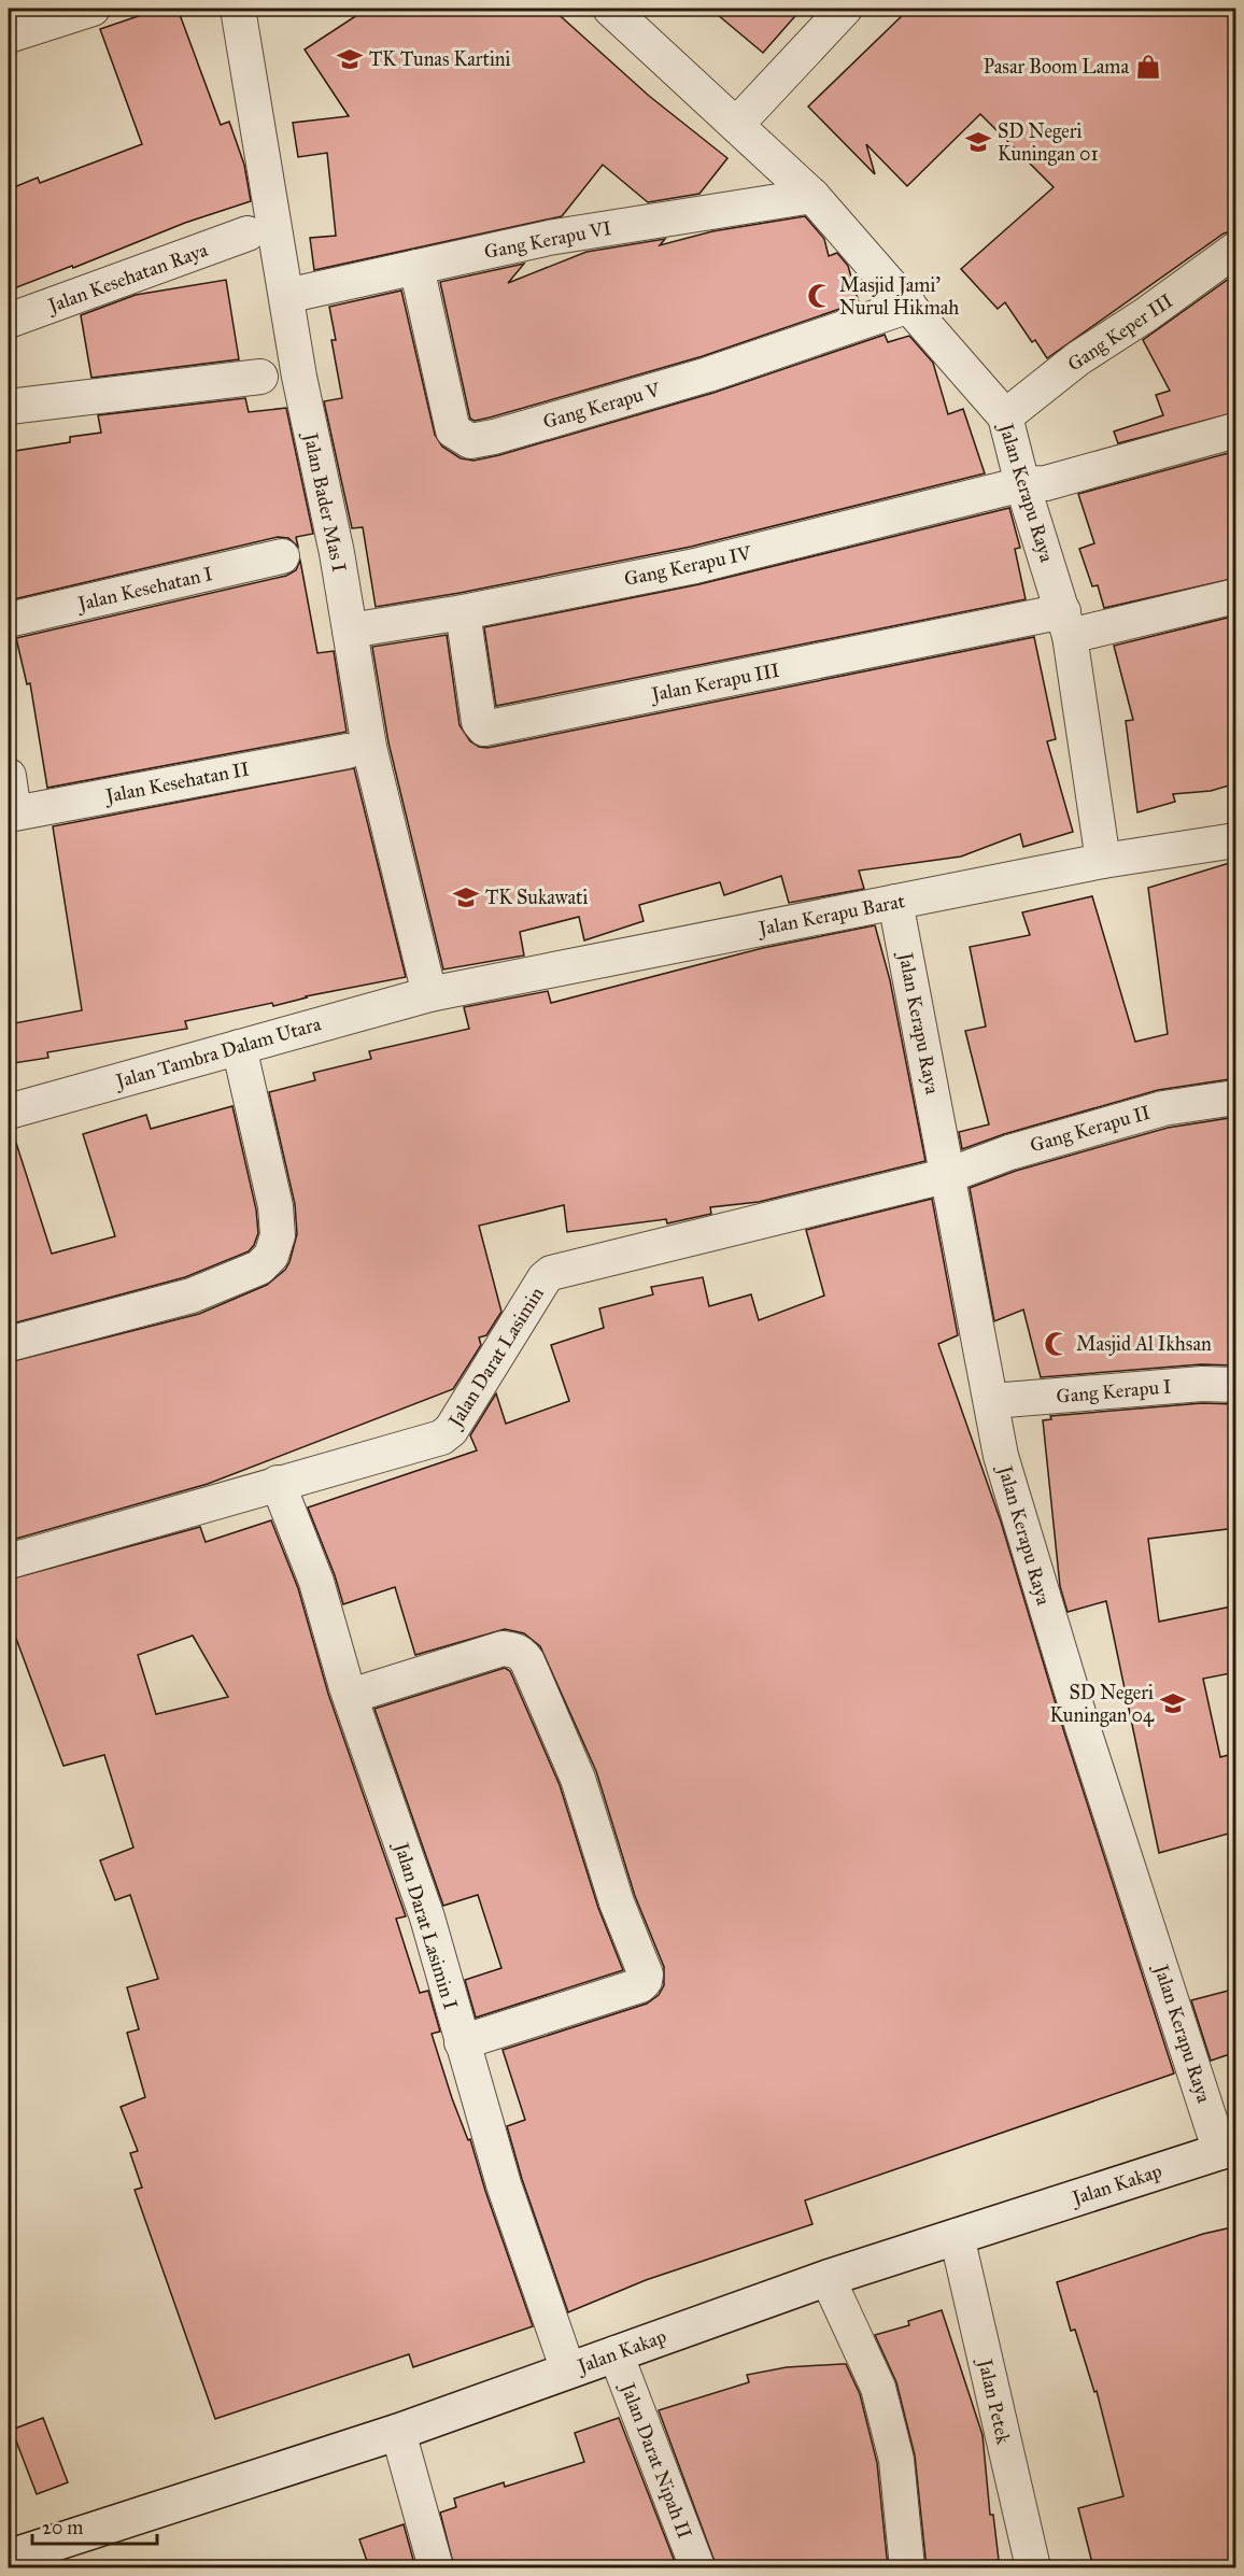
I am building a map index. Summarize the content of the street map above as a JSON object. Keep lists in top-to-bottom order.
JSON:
{
  "streets": {
    "street": [
      "Gang Kerapu VI",
      "Jalan Kesehatan Raya",
      "Gang Keper III",
      "Gang Kerapu V",
      "Jalan Kerapu Raya",
      "Jalan Bader Mas I",
      "Gang Kerapu IV",
      "Jalan Kesehatan I",
      "Jalan Kerapu III",
      "Jalan Kesehatan II",
      "Jalan Kerapu Barat",
      "Jalan Tambra Dalam Utara",
      "Gang Kerapu II",
      "Jalan Darat Lasimin",
      "Gang Kerapu I",
      "Jalan Darat Lasimin I",
      "Jalan Kakap",
      "Jalan Petek",
      "Jalan Darat Nipah II"
    ]
  },
  "crossings": [
    ["Gang Kerapu VI", "Gang Kerapu V"],
    ["Gang Kerapu VI", "Jalan Kerapu Raya"],
    ["Gang Kerapu VI", "Jalan Bader Mas I"],
    ["Gang Keper III", "Jalan Kerapu Raya"],
    ["Gang Kerapu V", "Jalan Kerapu Raya"],
    ["Jalan Kerapu Raya", "Gang Kerapu IV"],
    ["Jalan Kerapu Raya", "Jalan Kerapu III"],
    ["Jalan Kerapu Raya", "Jalan Kerapu Barat"],
    ["Jalan Kerapu Raya", "Gang Kerapu II"],
    ["Jalan Kerapu Raya", "Jalan Darat Lasimin"],
    ["Jalan Kerapu Raya", "Gang Kerapu I"],
    ["Jalan Kerapu Raya", "Jalan Kakap"],
    ["Jalan Bader Mas I", "Gang Kerapu IV"],
    ["Jalan Bader Mas I", "Jalan Kerapu Barat"],
    ["Jalan Bader Mas I", "Jalan Tambra Dalam Utara"],
    ["Gang Kerapu IV", "Jalan Kerapu III"],
    ["Jalan Kerapu Barat", "Jalan Tambra Dalam Utara"],
    ["Gang Kerapu II", "Jalan Darat Lasimin"],
    ["Jalan Darat Lasimin", "Jalan Darat Lasimin I"],
    ["Jalan Darat Lasimin I", "Jalan Kakap"],
    ["Jalan Kakap", "Jalan Petek"],
    ["Jalan Kakap", "Jalan Darat Nipah II"]
  ],
  "places": {
    "school or university": [
      "TK Tunas Kartini",
      "SD Negeri Kuningan 01",
      "TK Sukawati",
      "SD Negeri Kuningan 04"
    ],
    "shop": ["Pasar Boom Lama"],
    "mosque": ["Masjid Jami' Nurul Hikmah", "Masjid Al Ikhsan"]
  },
  "scale_bar": "20 m"
}
